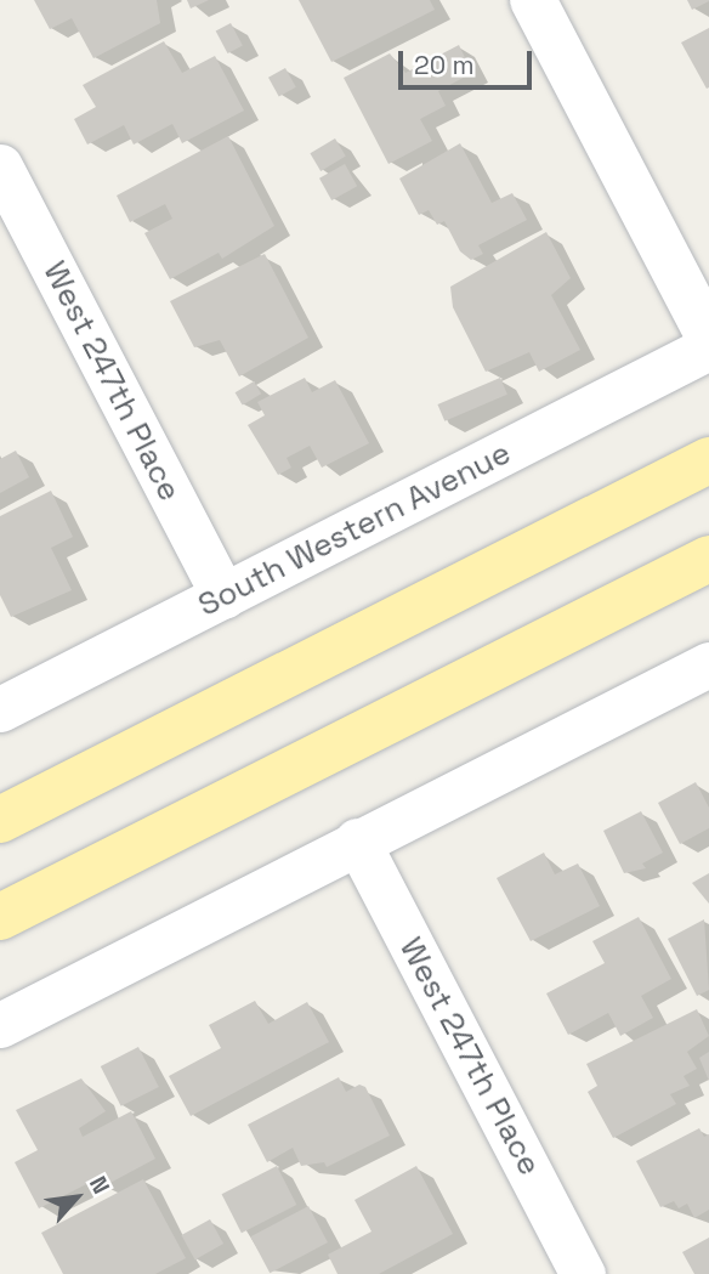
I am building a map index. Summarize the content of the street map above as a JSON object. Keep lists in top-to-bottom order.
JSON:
{
  "streets": {
    "street": ["West 247th Place", "South Western Avenue"]
  },
  "crossings": [
    ["West 247th Place", "South Western Avenue"]
  ],
  "scale_bar": "20 m",
  "north": "top right"
}
